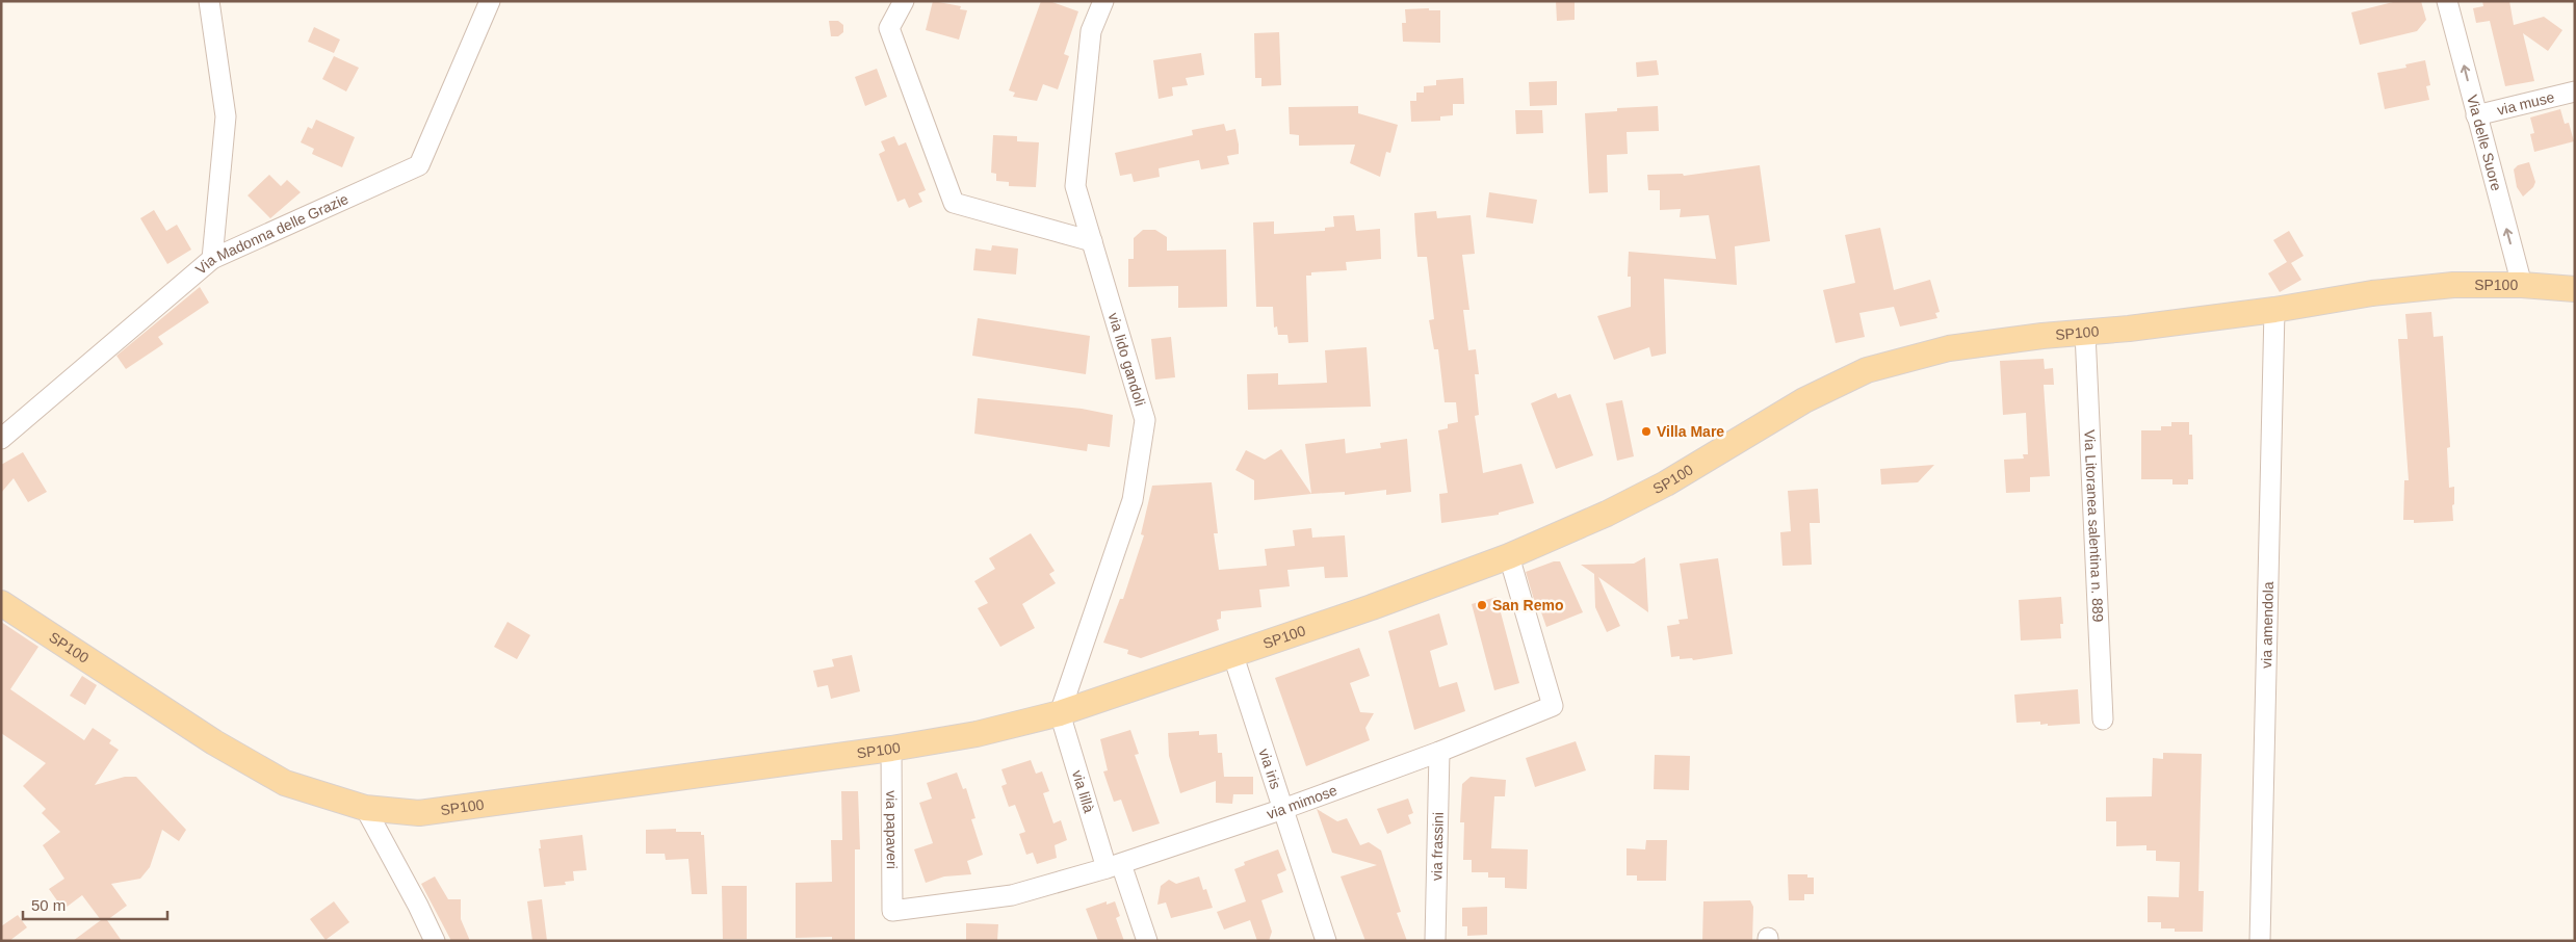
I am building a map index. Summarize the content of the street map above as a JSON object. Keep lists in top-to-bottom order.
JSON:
{
  "streets": {
    "main road": ["SP100"],
    "street": [
      "via muse",
      "Via delle Suore",
      "Via Madonna delle Grazie",
      "via lido gandoli",
      "Via Litoranea salentina n. 889",
      "via amendola",
      "via iris",
      "via lillà",
      "via mimose",
      "via papaveri",
      "via frassini"
    ]
  },
  "crossings": [
    ["via muse", "Via delle Suore"],
    ["Via delle Suore", "SP100"],
    ["SP100", "via lido gandoli"],
    ["SP100", "Via Litoranea salentina n. 889"],
    ["SP100", "via amendola"],
    ["SP100", "via iris"],
    ["SP100", "via lillà"],
    ["SP100", "via mimose"],
    ["SP100", "via papaveri"],
    ["via lido gandoli", "via lillà"],
    ["via iris", "via mimose"],
    ["via lillà", "via mimose"],
    ["via mimose", "via papaveri"],
    ["via mimose", "via frassini"]
  ],
  "one_way": ["Via delle Suore"],
  "places": ["Villa Mare", "San Remo"],
  "scale_bar": "50 m"
}
